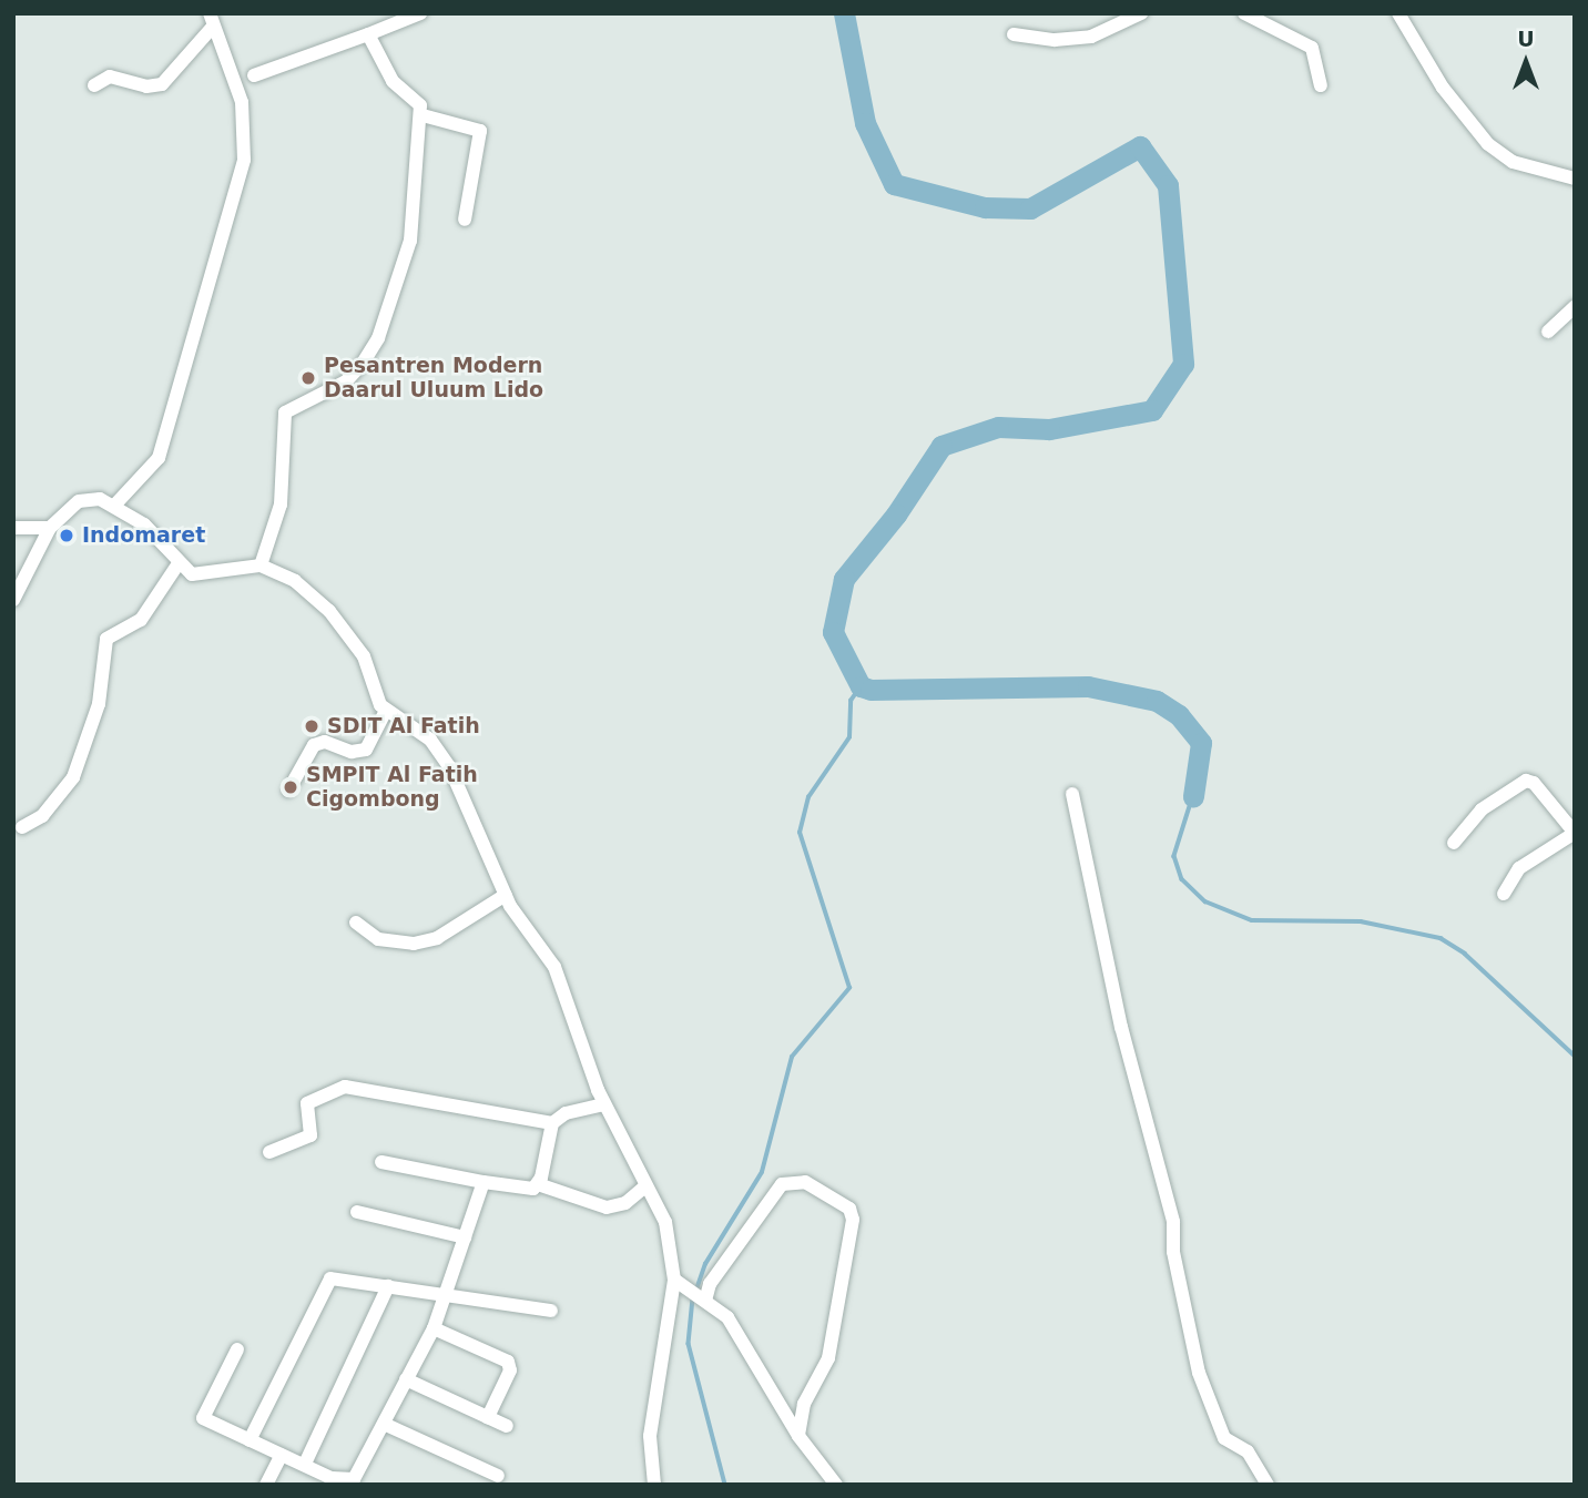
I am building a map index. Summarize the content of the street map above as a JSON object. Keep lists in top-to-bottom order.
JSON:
{
  "places": [
    "Pesantren Modern Daarul Uluum Lido",
    "Indomaret",
    "SDIT Al Fatih",
    "SMPIT Al Fatih Cigombong"
  ],
  "north": "top"
}
